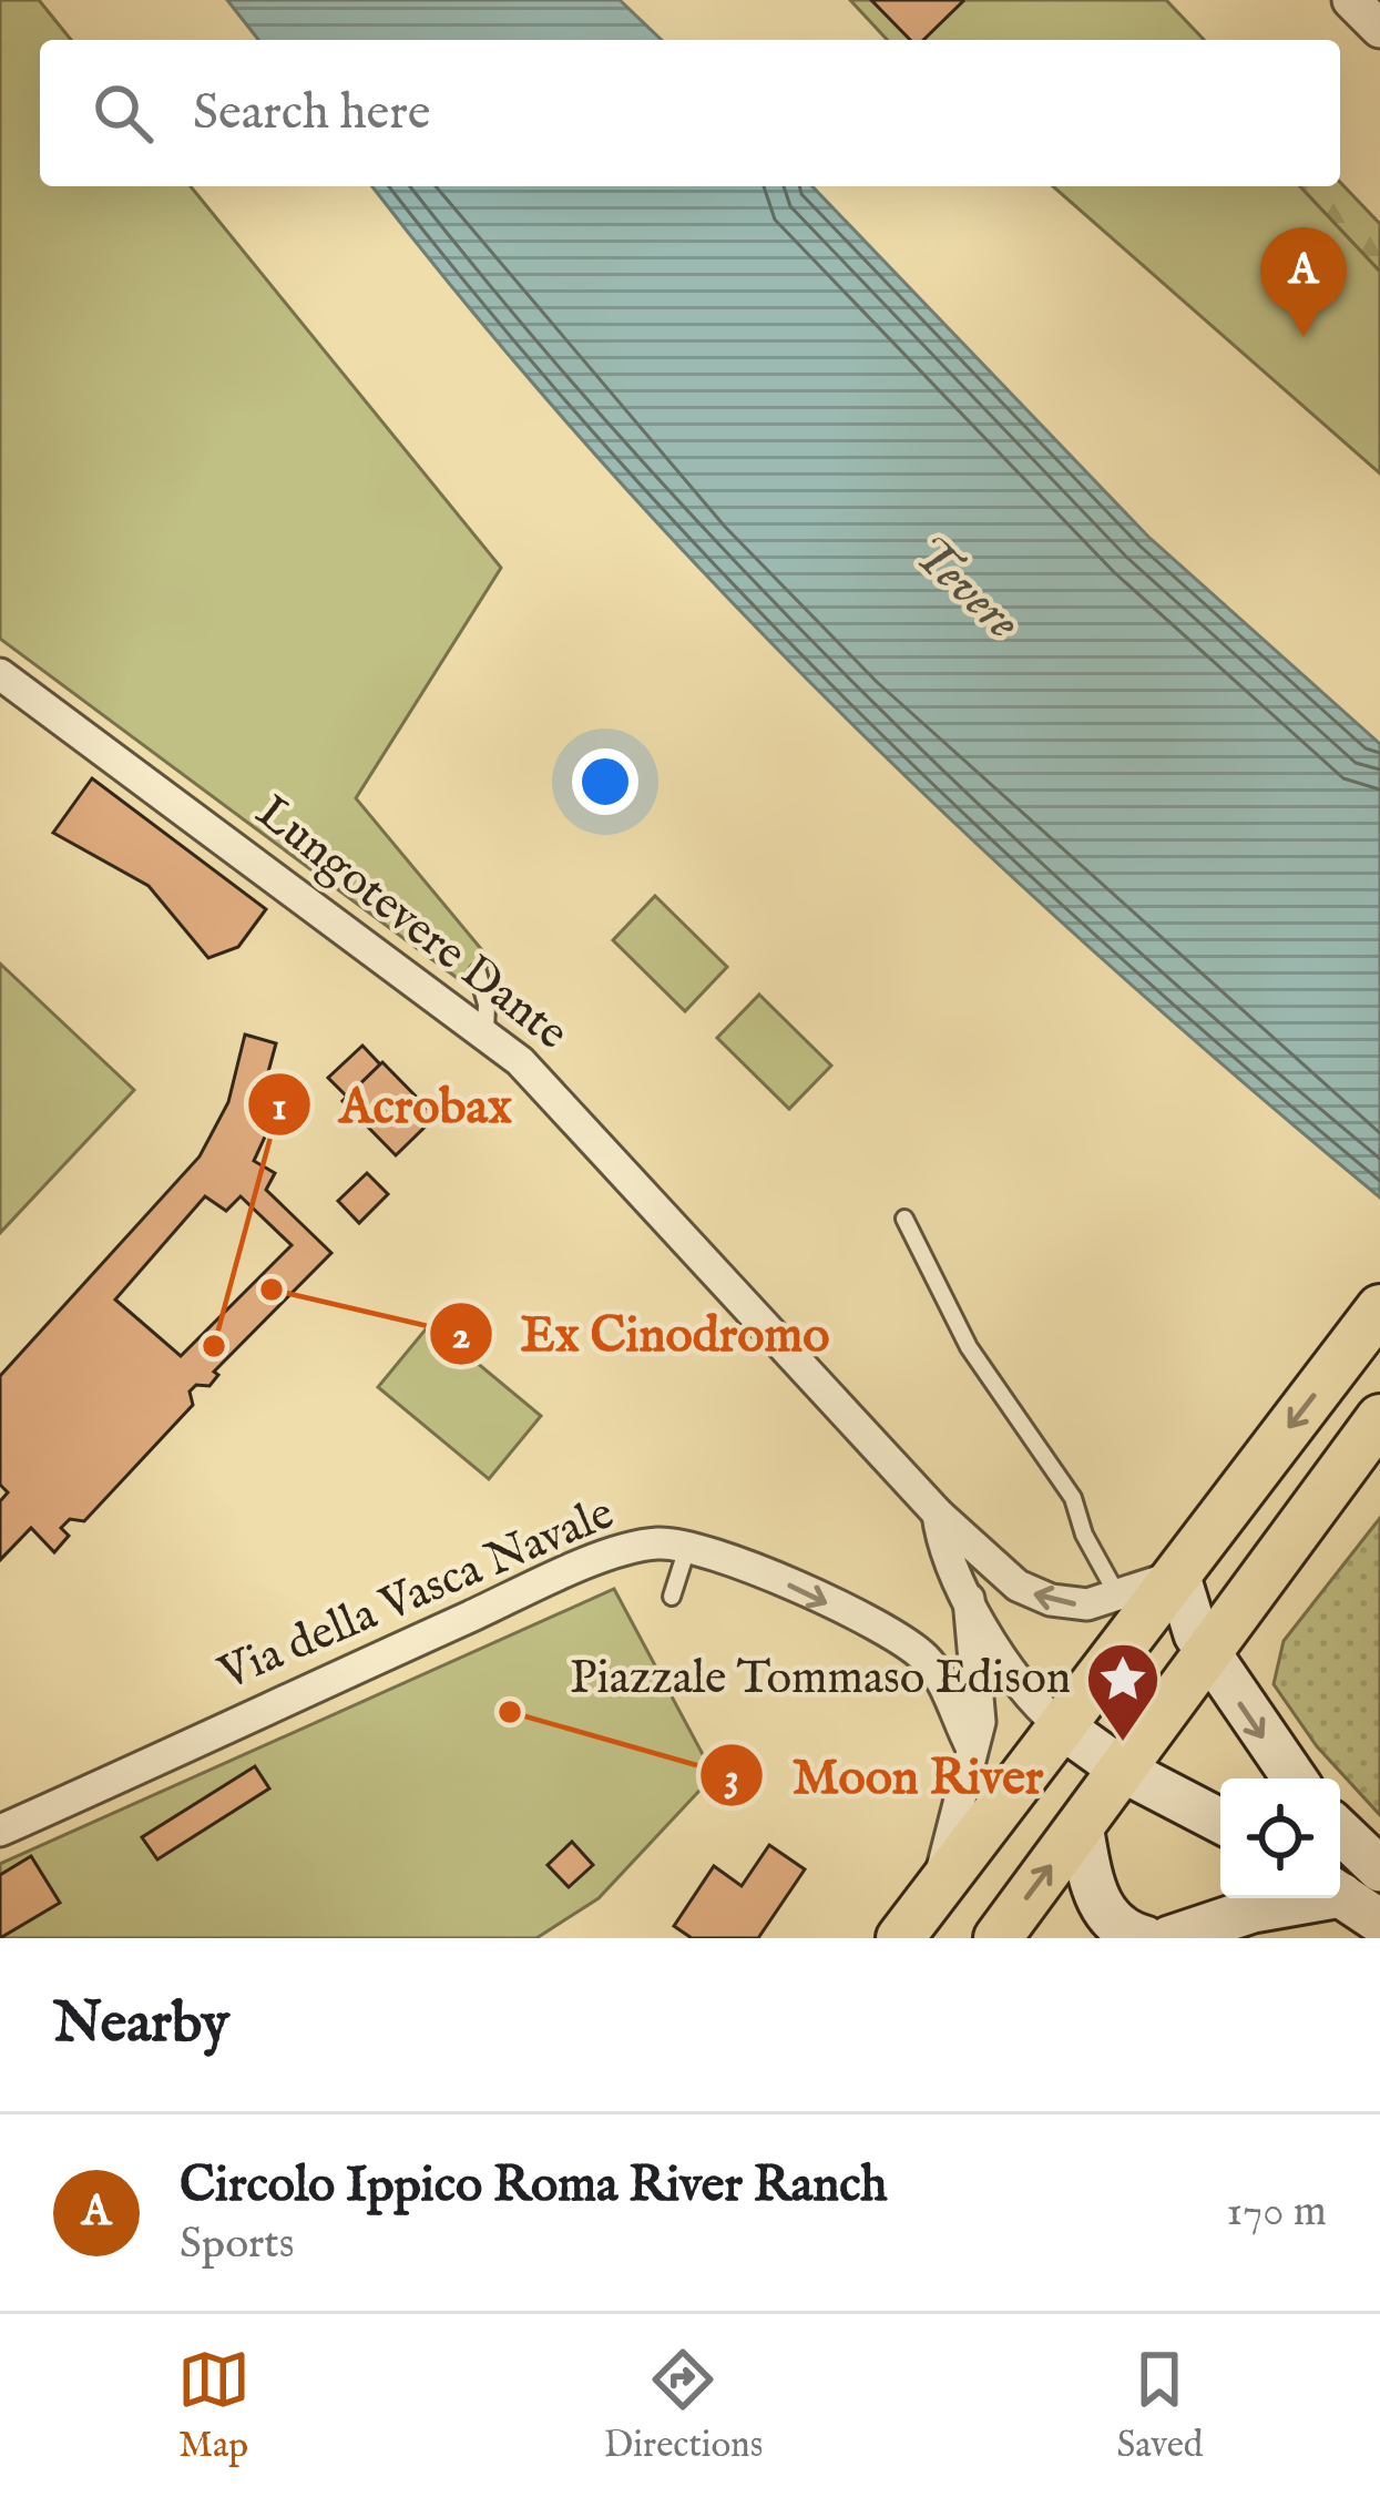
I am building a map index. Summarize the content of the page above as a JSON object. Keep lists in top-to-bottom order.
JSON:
{
  "streets": {
    "street": ["Lungotevere Dante", "Via della Vasca Navale"]
  },
  "water": ["Tevere"],
  "places": {
    "other": ["Ex Cinodromo", "Acrobax", "Moon River"],
    "place": ["Piazzale Tommaso Edison"]
  },
  "page": {
    "search": "Search here",
    "pins": "A",
    "heading": "Nearby",
    "list": [
      {
        "mark": "A",
        "name": "Circolo Ippico Roma River Ranch",
        "note": "Sports",
        "value": "170 m"
      }
    ],
    "nav": ["Map", "Directions", "Saved"]
  }
}
